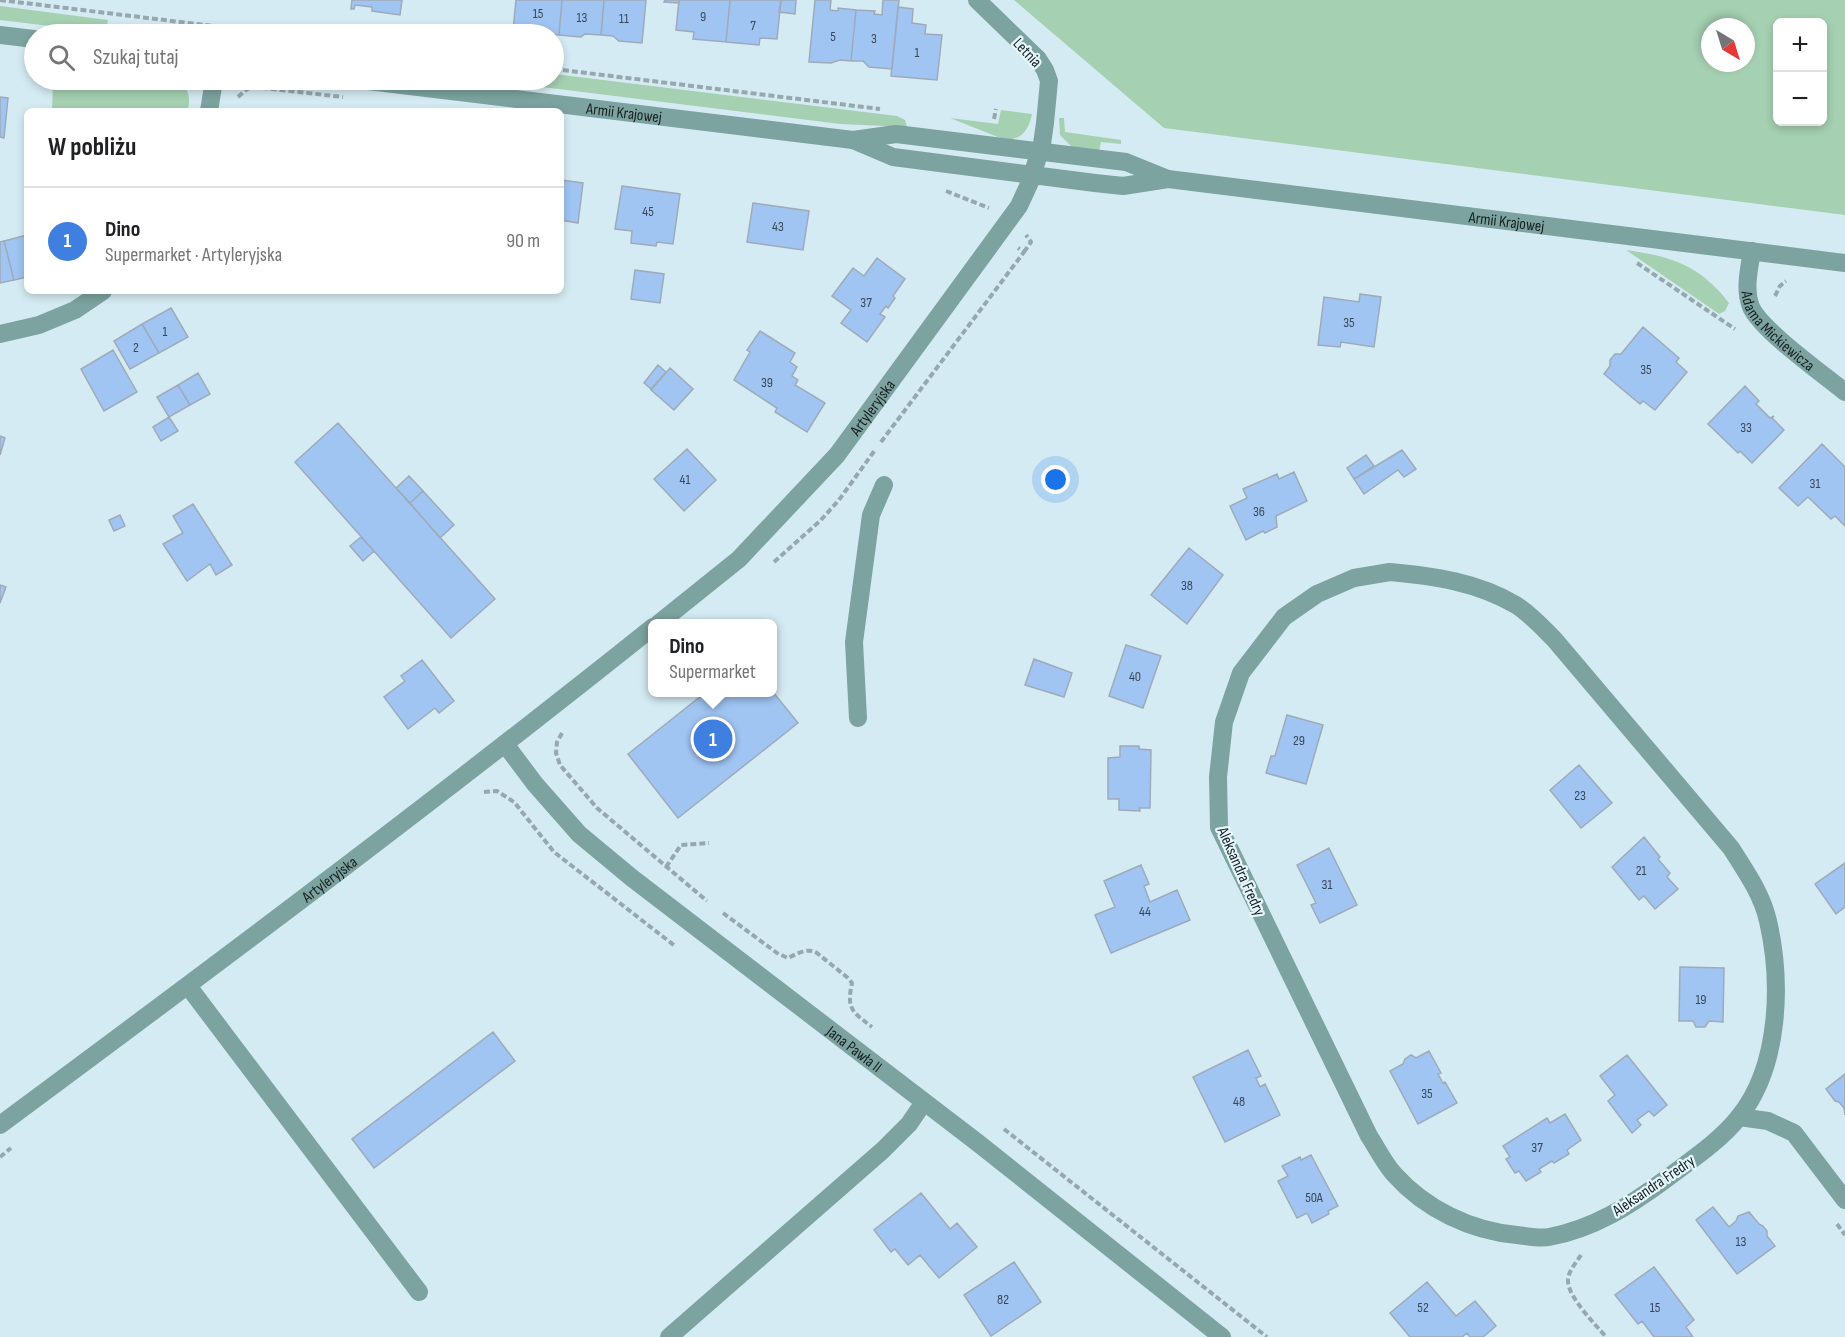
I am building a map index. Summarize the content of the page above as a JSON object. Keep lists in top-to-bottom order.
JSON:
{
  "streets": {
    "street": [
      "Letnia",
      "Armii Krajowej",
      "Adama Mickiewicza",
      "Artyleryjska",
      "Aleksandra Fredry",
      "Jana Pawła II"
    ]
  },
  "crossings": [
    ["Letnia", "Armii Krajowej"],
    ["Letnia", "Artyleryjska"],
    ["Armii Krajowej", "Adama Mickiewicza"],
    ["Armii Krajowej", "Artyleryjska"],
    ["Artyleryjska", "Jana Pawła II"]
  ],
  "house_numbers": [
    "15",
    "9",
    "13",
    "11",
    "7",
    "5",
    "3",
    "1",
    "45",
    "43",
    "37",
    "35",
    "1",
    "2",
    "35",
    "39",
    "33",
    "41",
    "31",
    "36",
    "38",
    "40",
    "29",
    "23",
    "21",
    "31",
    "44",
    "19",
    "35",
    "48",
    "37",
    "50A",
    "13",
    "82",
    "52",
    "15"
  ],
  "north": "bottom right",
  "page": {
    "map_buttons": ["+", "−"],
    "search": "Szukaj tutaj",
    "heading": "W pobliżu",
    "list": [
      {
        "mark": "1",
        "name": "Dino",
        "note": "Supermarket · Artyleryjska",
        "value": "90 m"
      }
    ],
    "popup": ["Dino", "Supermarket"],
    "pins": "1"
  }
}
